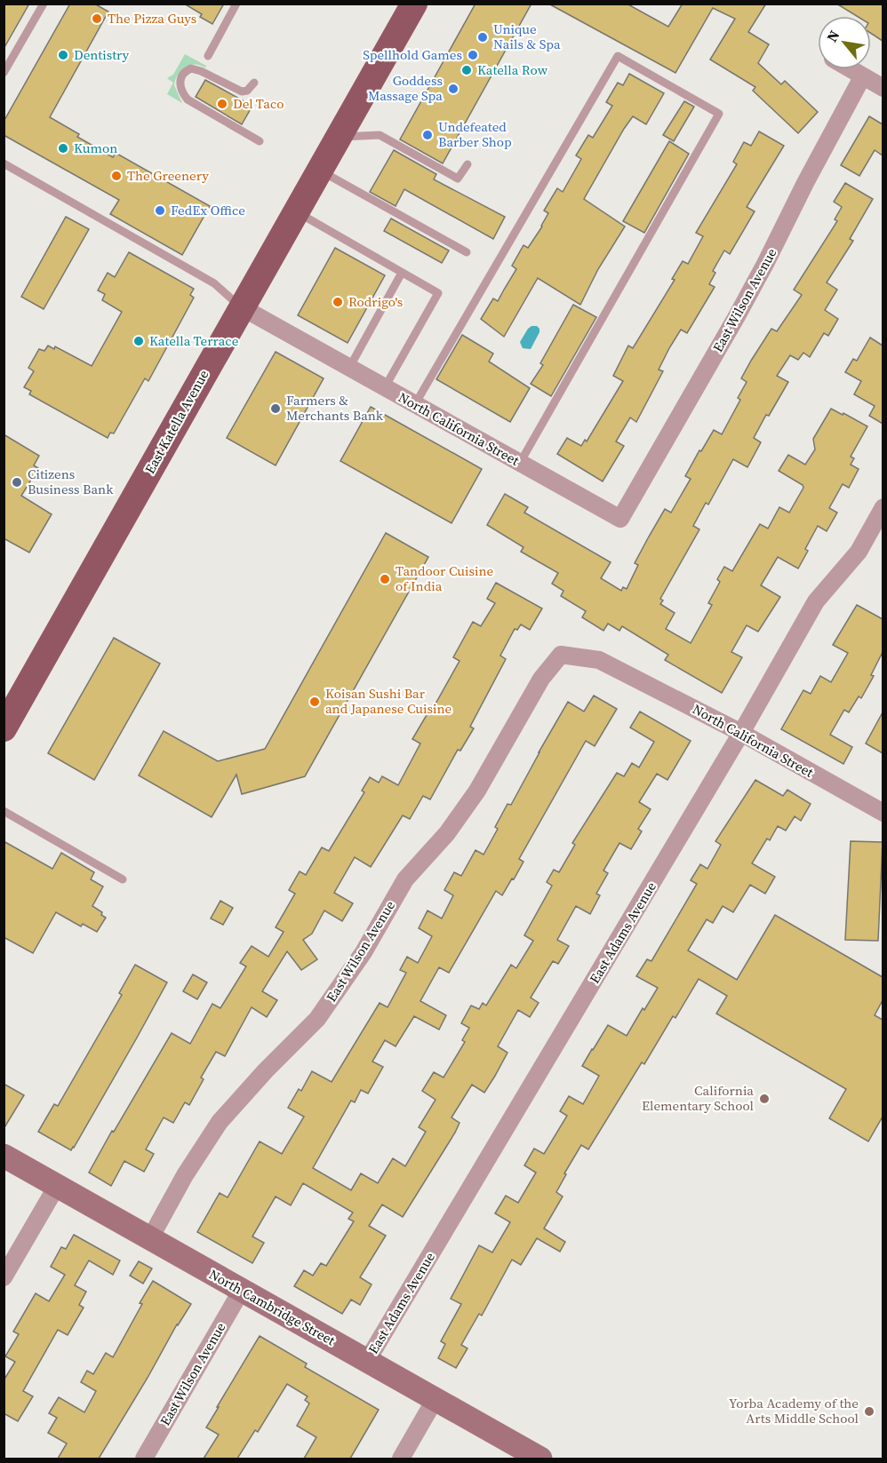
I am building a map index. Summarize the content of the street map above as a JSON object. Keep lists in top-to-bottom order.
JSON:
{
  "streets": {
    "main road": ["East Katella Avenue"],
    "street": [
      "East Wilson Avenue",
      "North California Street",
      "East Adams Avenue",
      "North Cambridge Street"
    ]
  },
  "crossings": [
    ["East Wilson Avenue", "North California Street"],
    ["East Wilson Avenue", "North Cambridge Street"],
    ["East Katella Avenue", "North California Street"],
    ["North California Street", "East Adams Avenue"],
    ["East Adams Avenue", "North Cambridge Street"]
  ],
  "places": [
    "The Pizza Guys",
    "Unique Nails & Spa",
    "Dentistry",
    "Spellhold Games",
    "Katella Row",
    "Goddess Massage Spa",
    "Del Taco",
    "Undefeated Barber Shop",
    "Kumon",
    "The Greenery",
    "FedEx Office",
    "Rodrigo's",
    "Katella Terrace",
    "Farmers & Merchants Bank",
    "Citizens Business Bank",
    "Tandoor Cuisine of India",
    "Koisan Sushi Bar and Japanese Cuisine",
    "California Elementary School",
    "Yorba Academy of the Arts Middle School"
  ],
  "north": "top left"
}
